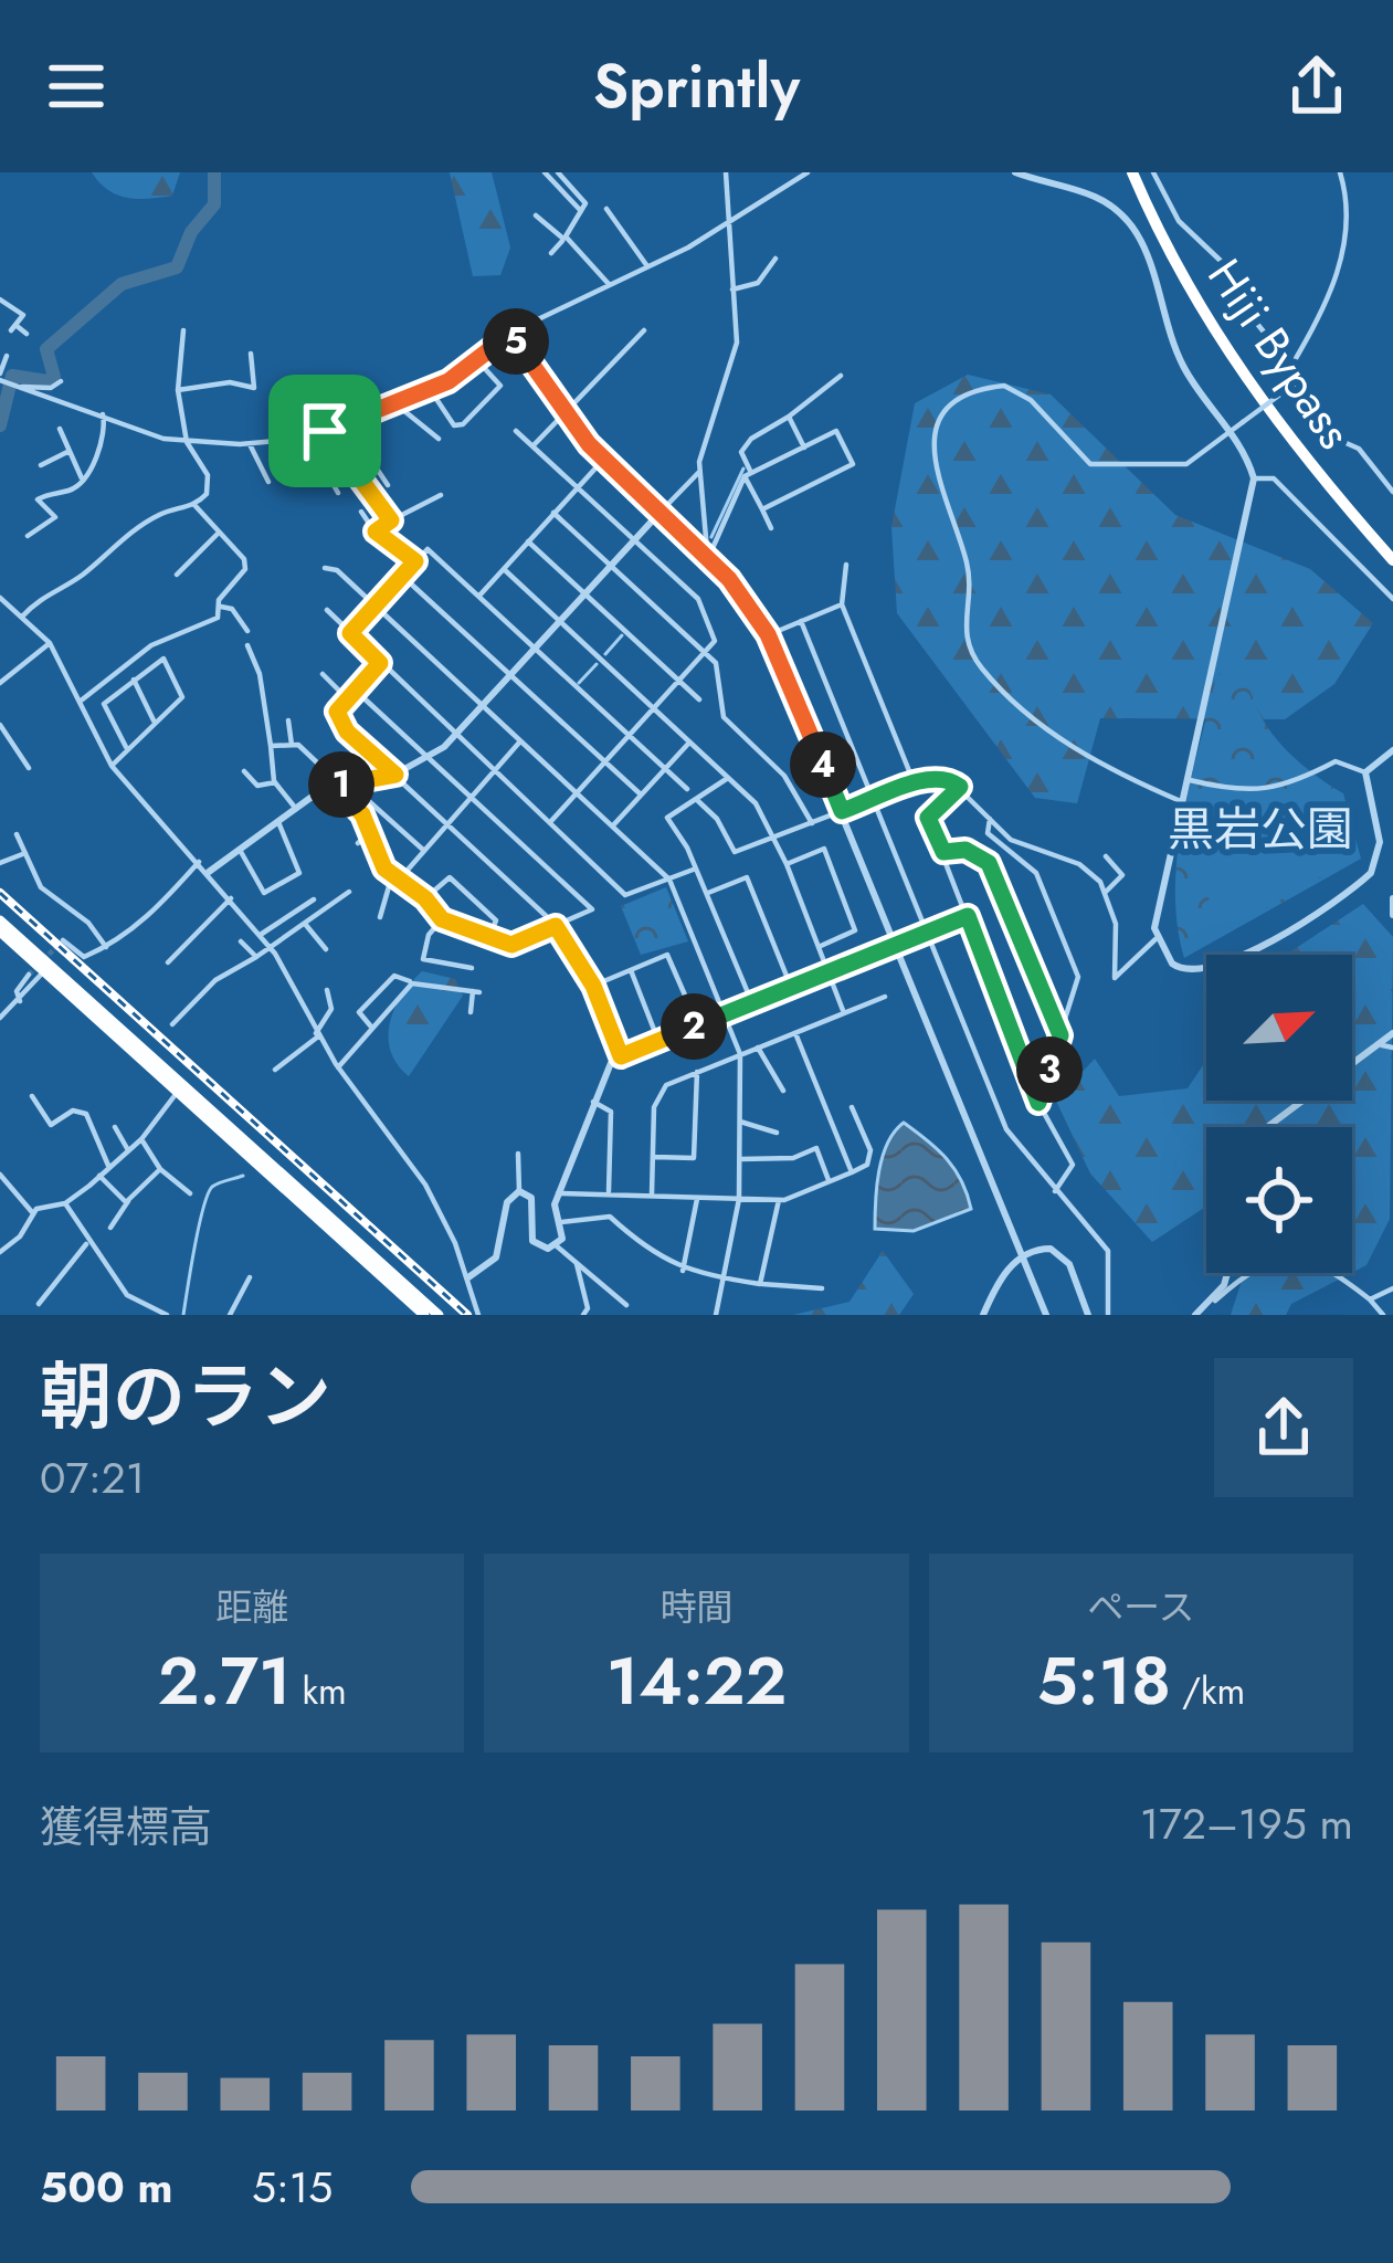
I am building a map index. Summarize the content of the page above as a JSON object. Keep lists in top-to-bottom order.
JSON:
{
  "streets": {
    "highway": ["Hiji Bypass"]
  },
  "parks": ["黒岩公園"],
  "north": "top right",
  "page": {
    "header": "Sprintly",
    "pins": [
      "5",
      "4",
      "1",
      "2",
      "3"
    ],
    "heading": ["朝のラン", "07:21"],
    "stats": [
      ["距離", "2.71 km"],
      ["時間", "14:22"],
      ["ペース", "5:18 /km"]
    ],
    "chart": ["獲得標高", "172–195 m"],
    "list": [
      {
        "name": "500 m",
        "note": "5:15"
      }
    ]
  }
}
